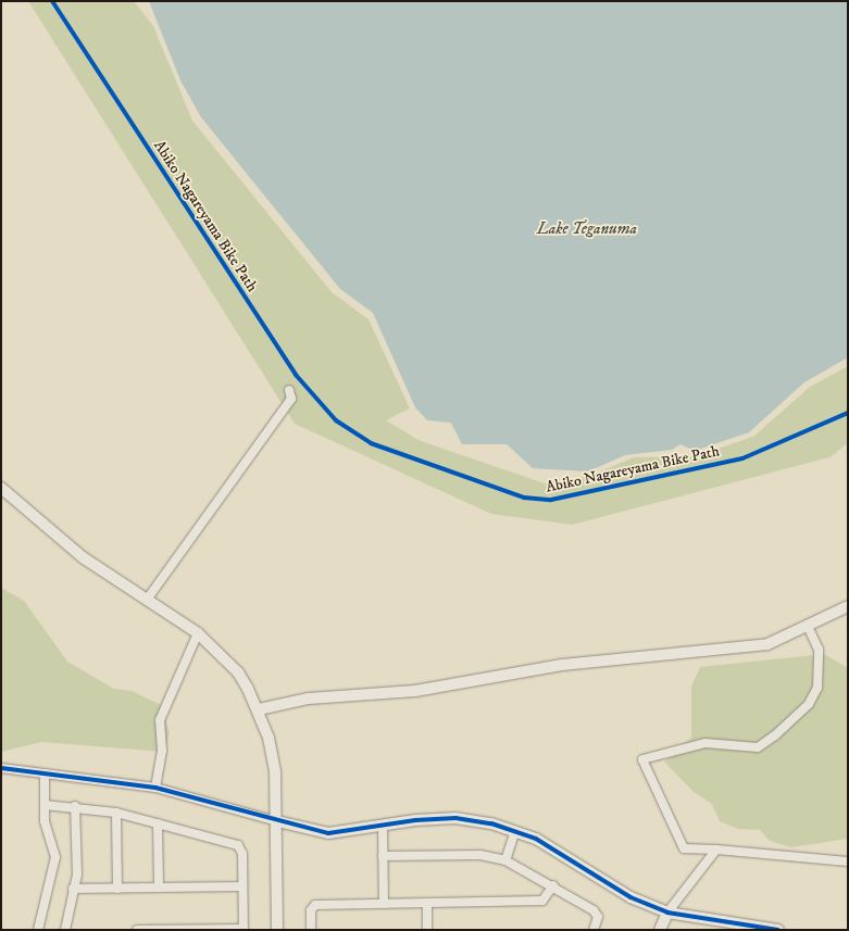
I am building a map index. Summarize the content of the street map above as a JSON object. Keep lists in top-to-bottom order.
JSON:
{
  "streets": {
    "cycle path": ["Abiko Nagareyama Bike Path"]
  },
  "water": ["Lake Teganuma"]
}
